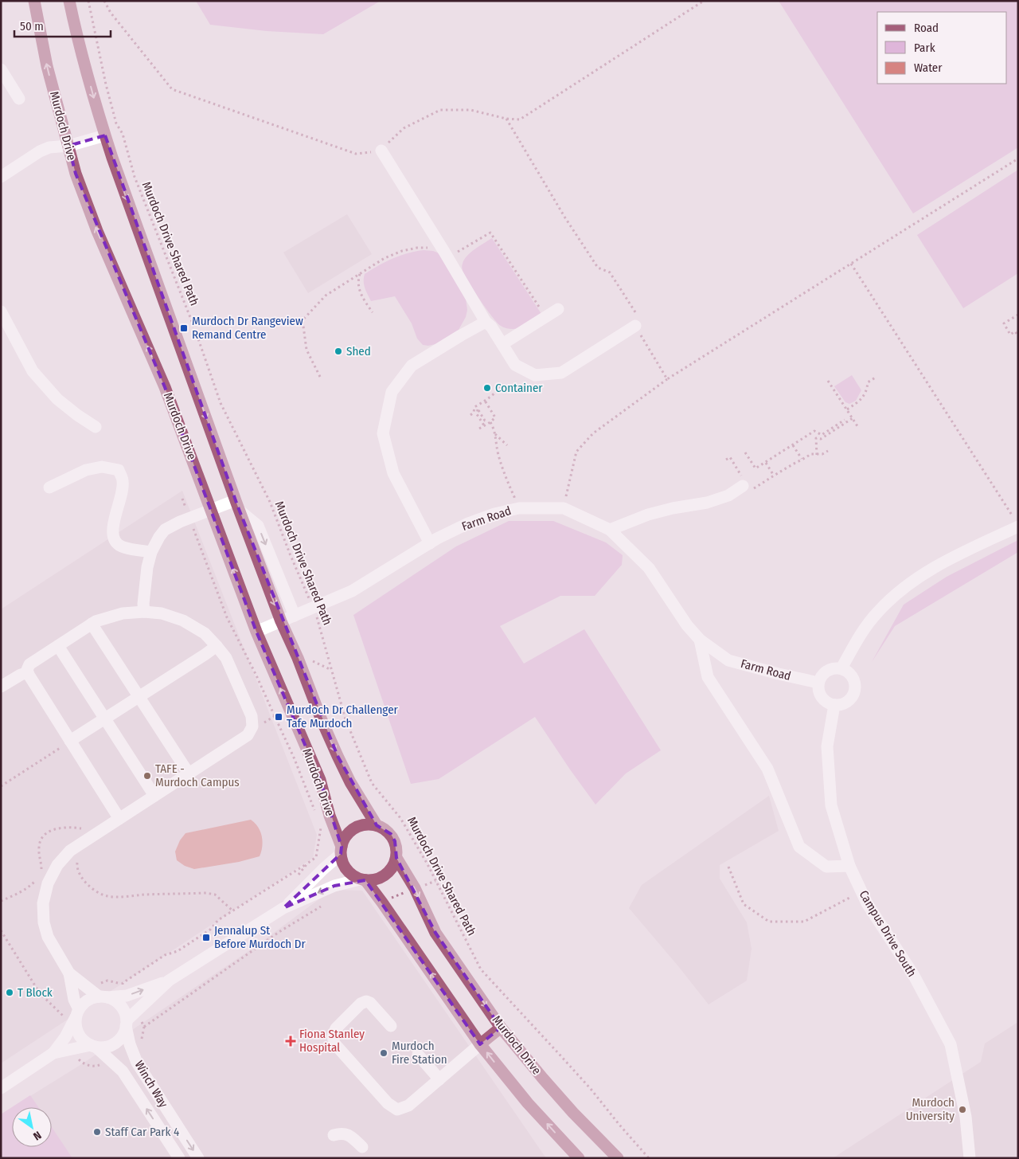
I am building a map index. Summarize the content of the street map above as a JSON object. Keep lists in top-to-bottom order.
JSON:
{
  "streets": {
    "main road": ["Murdoch Drive"],
    "street": ["Farm Road", "Campus Drive South", "Winch Way"],
    "path": ["Murdoch Drive Shared Path"]
  },
  "crossings": [
    ["Murdoch Drive", "Farm Road"],
    ["Murdoch Drive Shared Path", "Farm Road"],
    ["Farm Road", "Campus Drive South"]
  ],
  "places": {
    "transit": ["Murdoch Dr Rangeview Remand Centre", "Murdoch Dr Challenger Tafe Murdoch", "Jennalup St Before Murdoch Dr"],
    "other": [
      "Shed",
      "Container",
      "TAFE - Murdoch Campus",
      "T Block",
      "Murdoch Fire Station",
      "Murdoch University",
      "Staff Car Park 4"
    ],
    "health": ["Fiona Stanley Hospital"]
  },
  "legend": ["Road", "Park", "Water"],
  "scale_bar": "50 m",
  "north": "bottom right"
}
